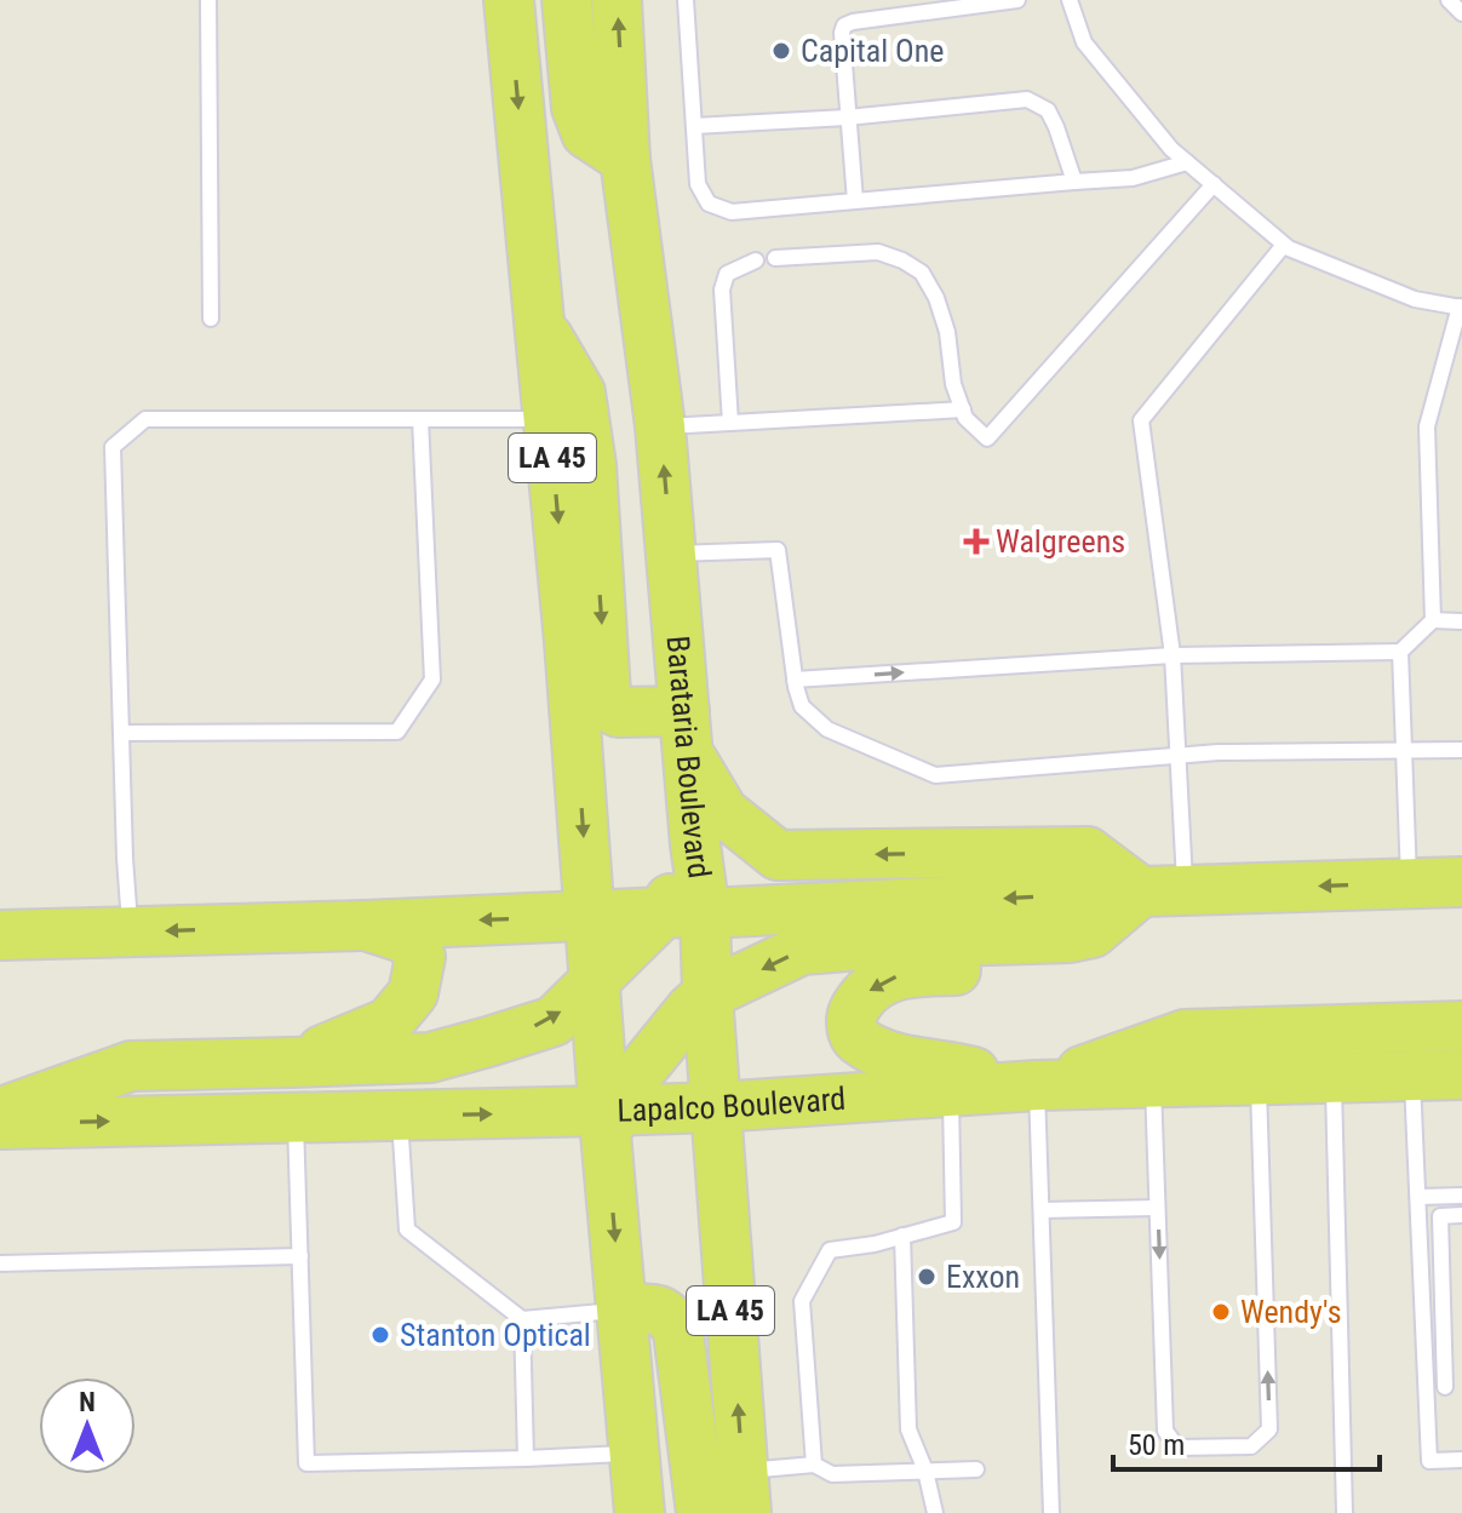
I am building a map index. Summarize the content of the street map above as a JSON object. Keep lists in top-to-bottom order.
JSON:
{
  "streets": {
    "main road": ["LA 45", "Barataria Boulevard", "Lapalco Boulevard"]
  },
  "crossings": [
    ["LA 45", "Lapalco Boulevard"],
    ["Barataria Boulevard", "Lapalco Boulevard"]
  ],
  "places": {
    "other": [
      "Capital One",
      "Exxon",
      "Wendy's",
      "Stanton Optical"
    ],
    "health": ["Walgreens"]
  },
  "scale_bar": "50 m",
  "north": "top"
}
